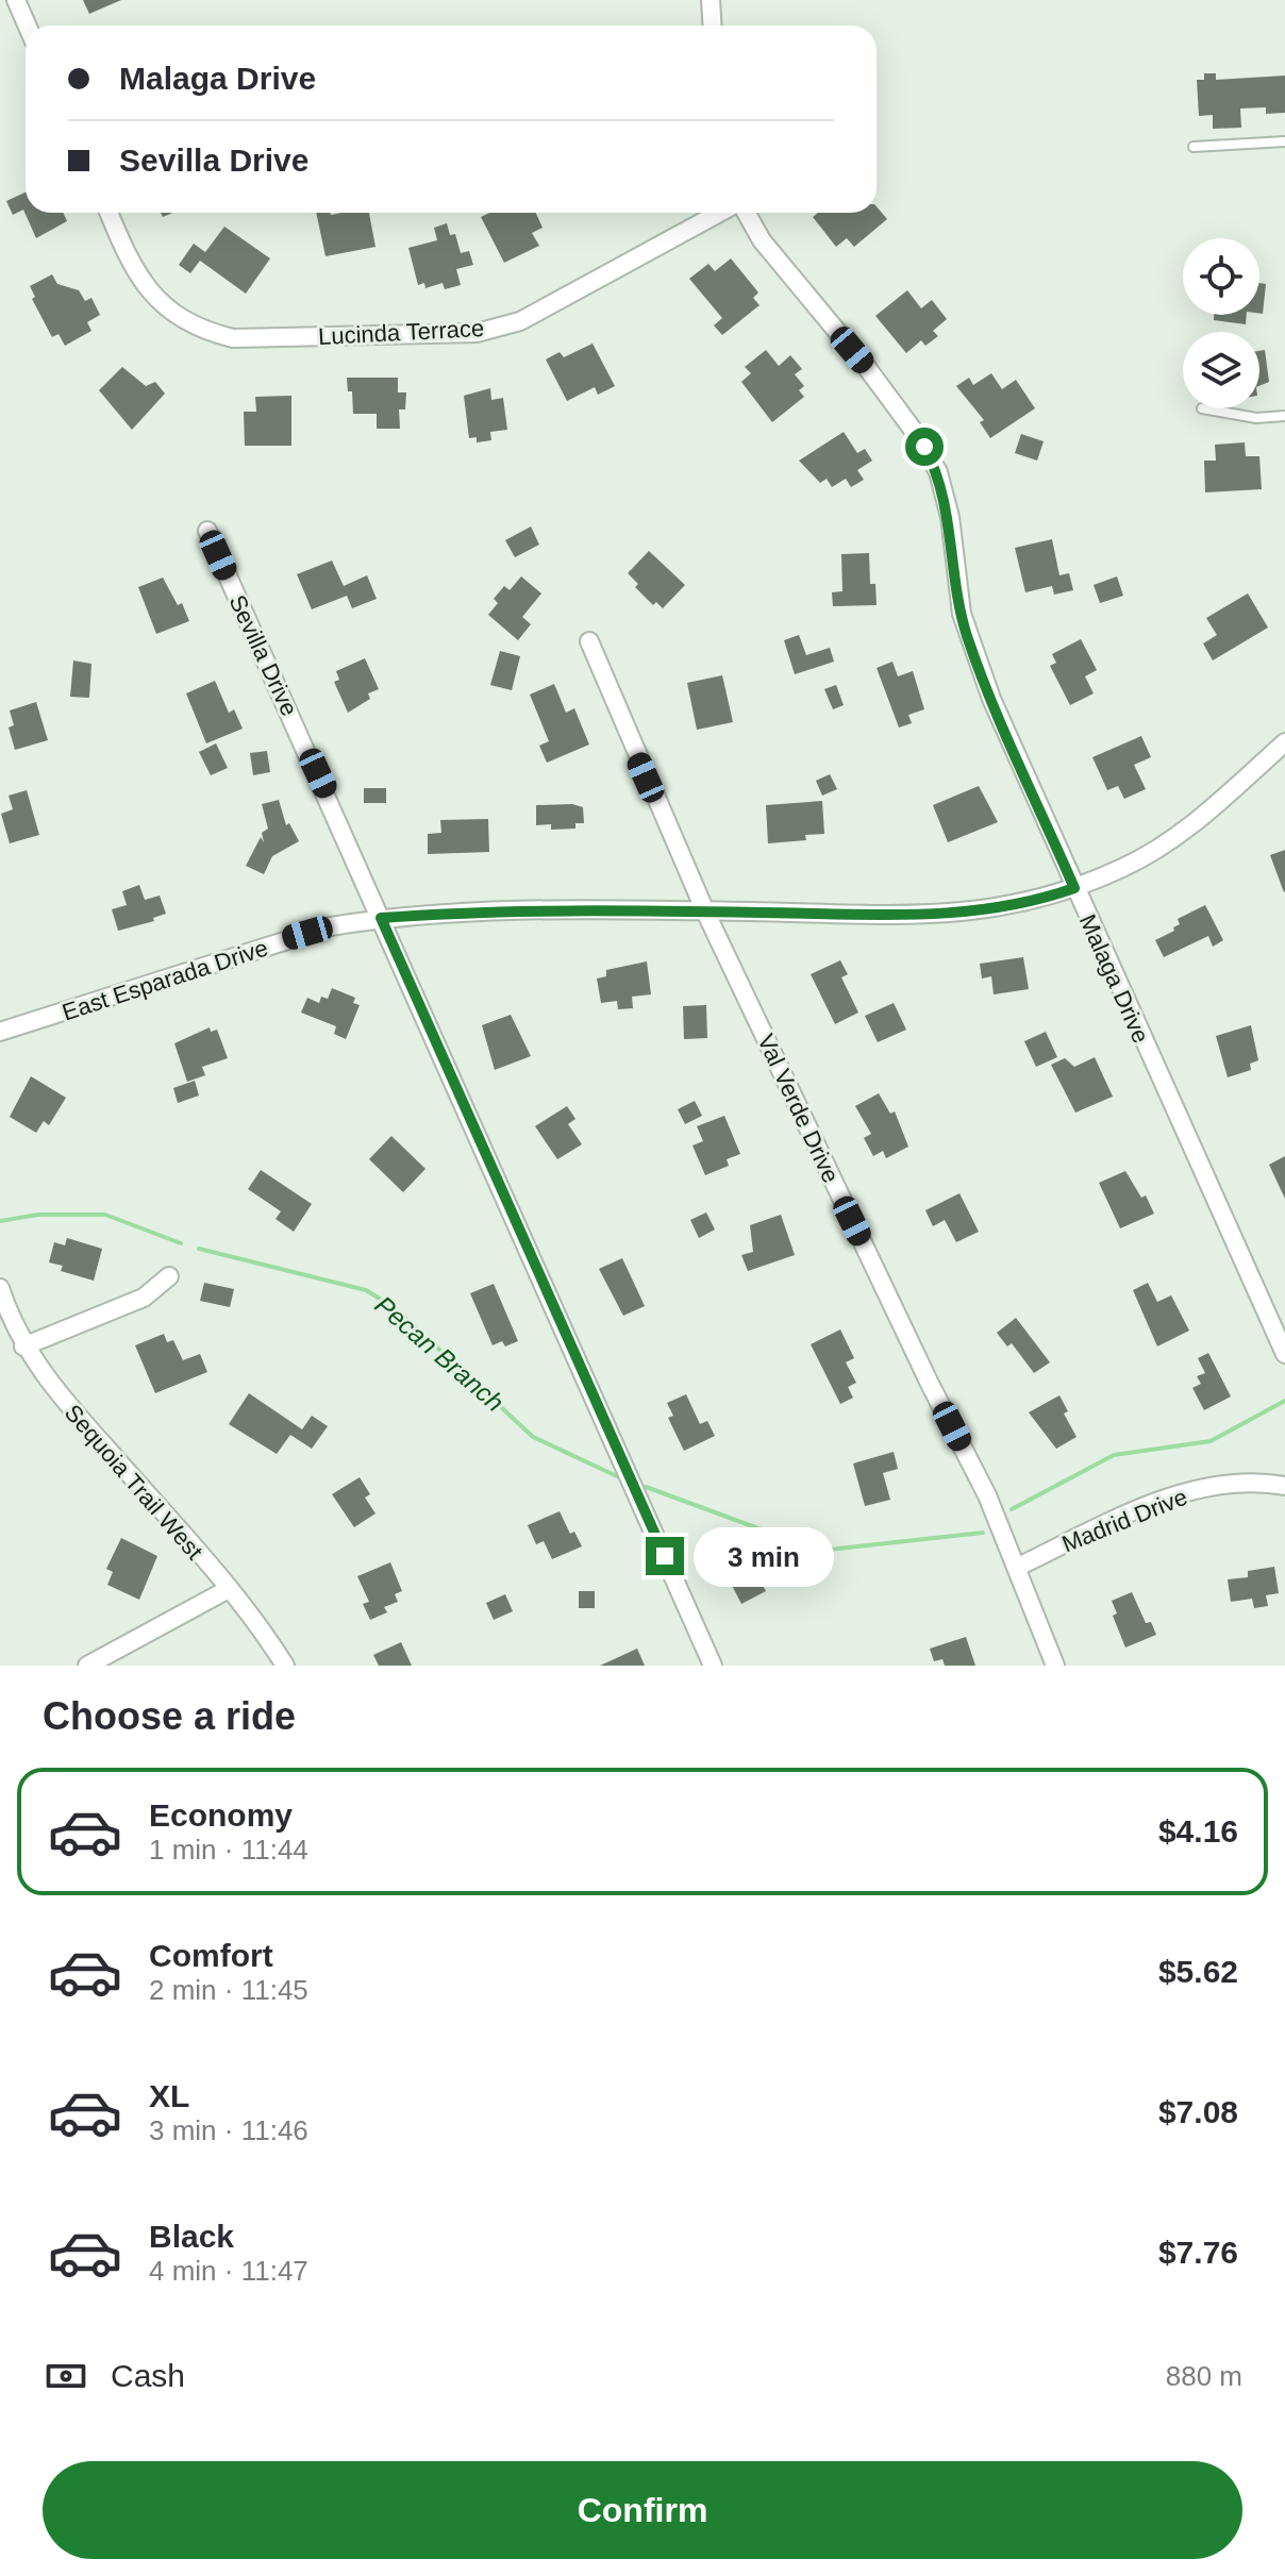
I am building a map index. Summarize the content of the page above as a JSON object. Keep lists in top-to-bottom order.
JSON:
{
  "streets": {
    "street": [
      "Lucinda Terrace",
      "Sevilla Drive",
      "Malaga Drive",
      "East Esparada Drive",
      "Val Verde Drive",
      "Sequoia Trail West",
      "Madrid Drive"
    ]
  },
  "crossings": [
    ["Sevilla Drive", "East Esparada Drive"],
    ["Malaga Drive", "East Esparada Drive"],
    ["East Esparada Drive", "Val Verde Drive"],
    ["Val Verde Drive", "Madrid Drive"]
  ],
  "water": ["Pecan Branch"],
  "page": {
    "banner": ["Malaga Drive", "Sevilla Drive"],
    "bubble": "3 min",
    "heading": "Choose a ride",
    "list": [
      {
        "name": "Economy",
        "note": "1 min · 11:44",
        "value": "$4.16"
      },
      {
        "name": "Comfort",
        "note": "2 min · 11:45",
        "value": "$5.62"
      },
      {
        "name": "XL",
        "note": "3 min · 11:46",
        "value": "$7.08"
      },
      {
        "name": "Black",
        "note": "4 min · 11:47",
        "value": "$7.76"
      }
    ],
    "pay": ["Cash", "880 m"],
    "buttons": "Confirm"
  }
}
